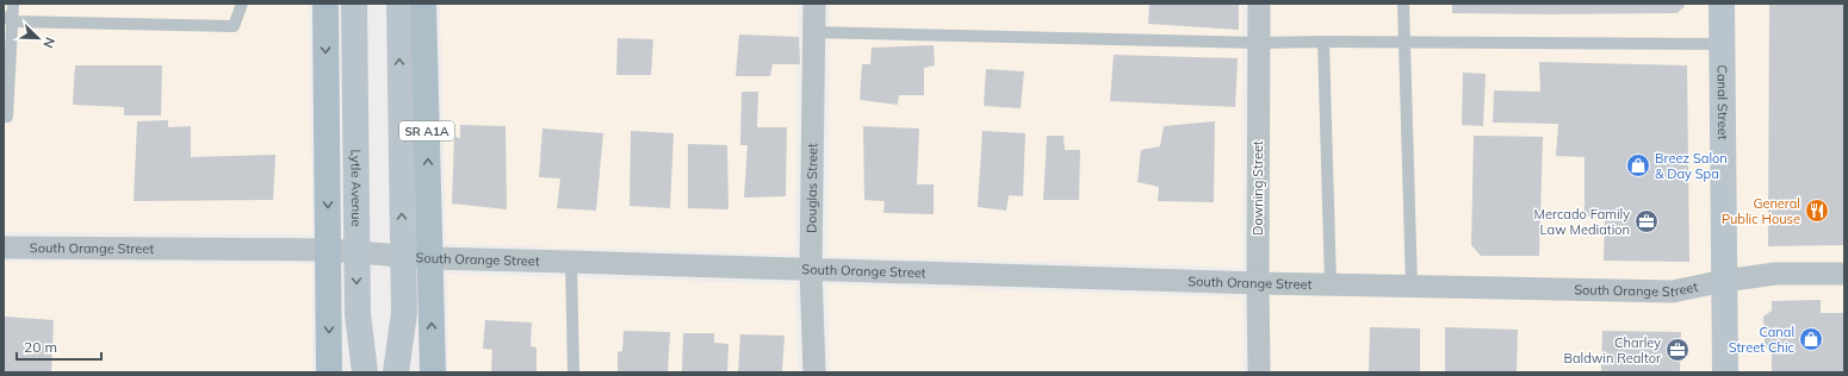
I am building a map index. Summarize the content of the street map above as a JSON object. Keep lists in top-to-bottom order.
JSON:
{
  "streets": {
    "main road": ["Canal Street", "SR A1A", "Lytle Avenue"],
    "street": ["Douglas Street", "Downing Street", "South Orange Street"]
  },
  "crossings": [
    ["Canal Street", "South Orange Street"],
    ["SR A1A", "South Orange Street"],
    ["Douglas Street", "South Orange Street"],
    ["Downing Street", "South Orange Street"]
  ],
  "places": {
    "shop": ["Breez Salon & Day Spa", "Canal Street Chic"],
    "restaurant": ["General Public House"],
    "office": ["Mercado Family Law Mediation", "Charley Baldwin Realtor"]
  },
  "scale_bar": "20 m",
  "north": "bottom right"
}
